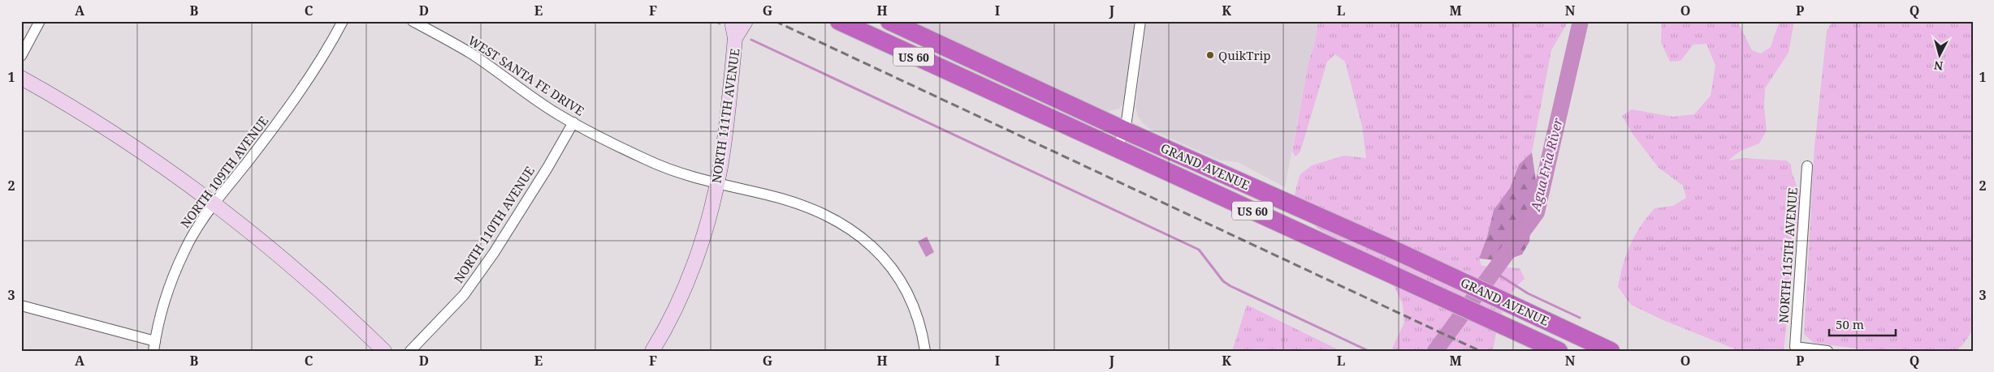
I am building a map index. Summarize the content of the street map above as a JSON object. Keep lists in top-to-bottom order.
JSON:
{
  "streets": {
    "highway": ["US 60", "GRAND AVENUE"],
    "street": [
      "WEST SANTA FE DRIVE",
      "NORTH 111TH AVENUE",
      "NORTH 109TH AVENUE",
      "NORTH 110TH AVENUE",
      "NORTH 115TH AVENUE"
    ]
  },
  "crossings": [
    ["WEST SANTA FE DRIVE", "NORTH 111TH AVENUE"],
    ["WEST SANTA FE DRIVE", "NORTH 110TH AVENUE"]
  ],
  "water": ["Agua Fria River"],
  "places": ["QuikTrip"],
  "scale_bar": "50 m",
  "north": "bottom",
  "grid": {
    "columns": [
      "A",
      "B",
      "C",
      "D",
      "E",
      "F",
      "G",
      "H",
      "I",
      "J",
      "K",
      "L",
      "M",
      "N",
      "O",
      "P",
      "Q"
    ],
    "rows": ["1", "2", "3"]
  }
}
